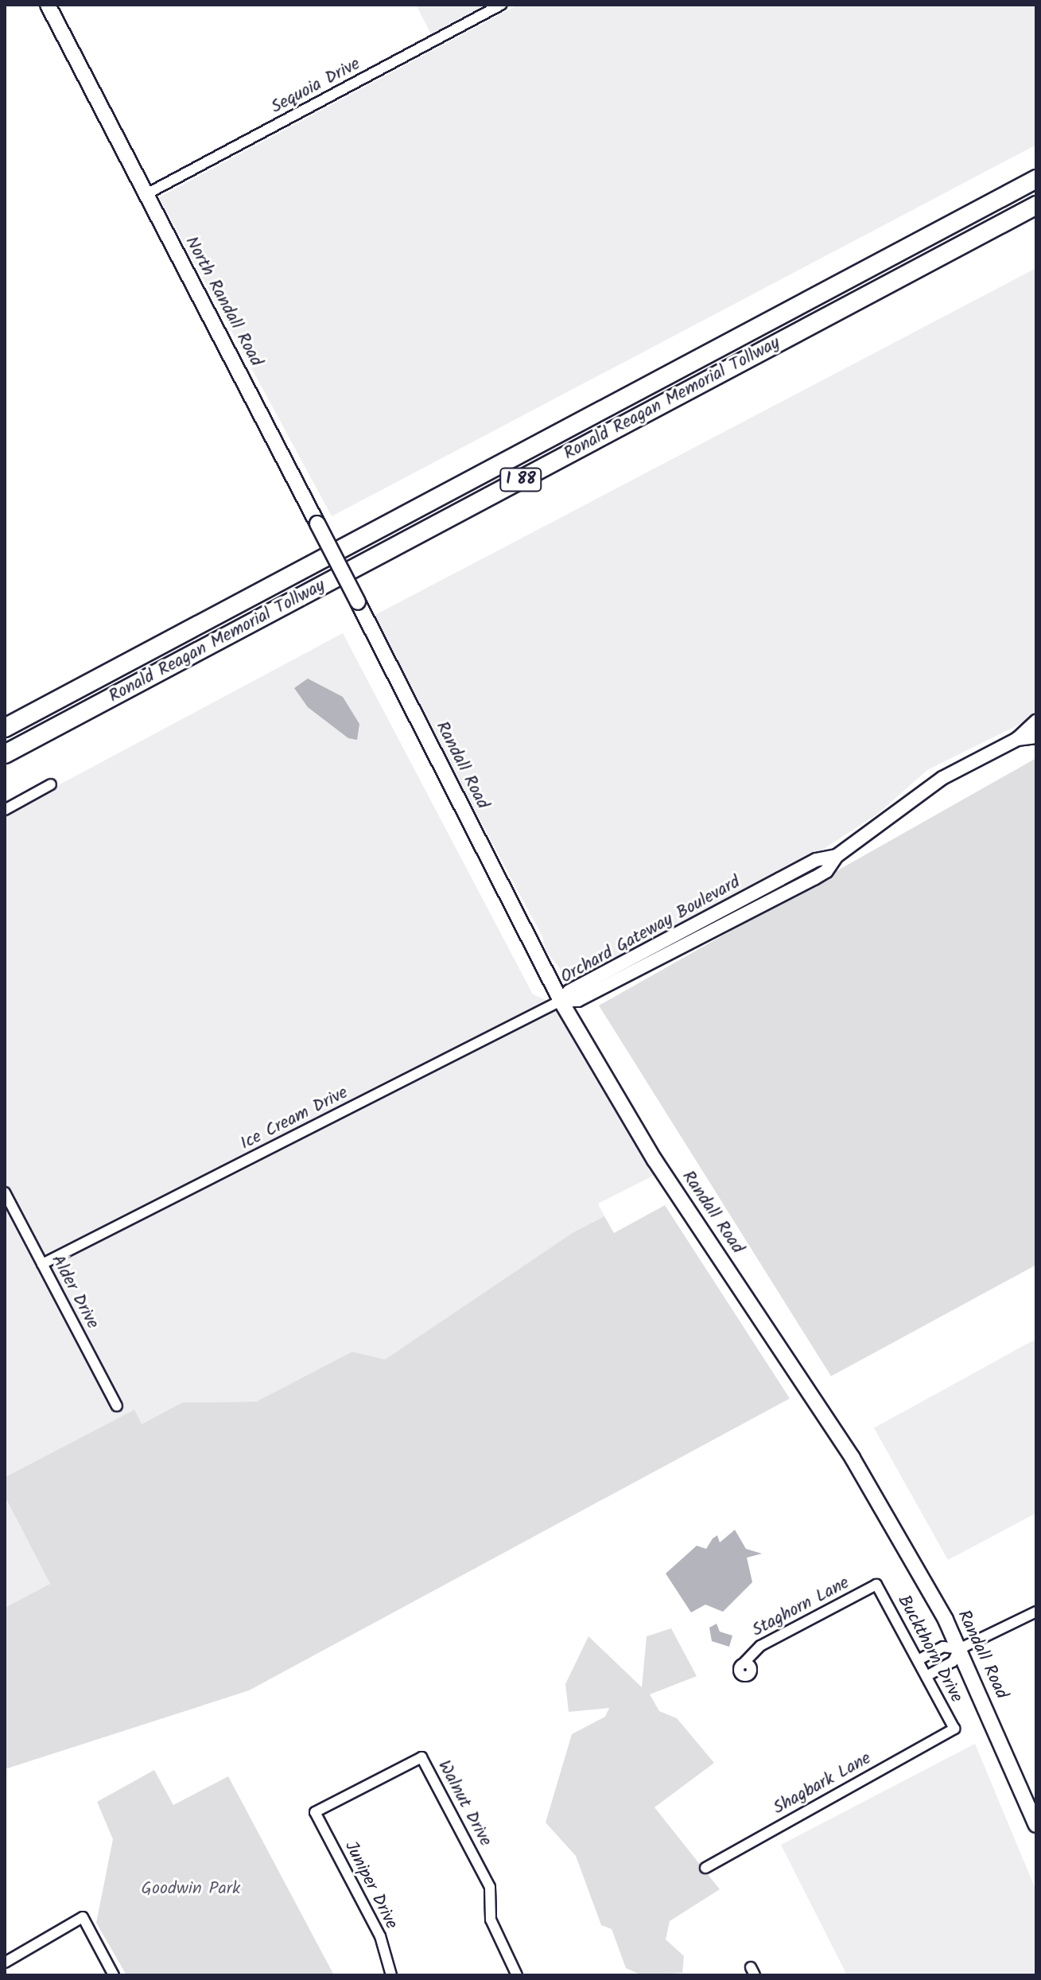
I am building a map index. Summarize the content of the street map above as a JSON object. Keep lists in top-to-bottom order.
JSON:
{
  "streets": {
    "highway": ["Ronald Reagan Memorial Tollway", "I 88"],
    "main road": ["North Randall Road", "Randall Road"],
    "street": [
      "Sequoia Drive",
      "Orchard Gateway Boulevard",
      "Ice Cream Drive",
      "Alder Drive",
      "Staghorn Lane",
      "Buckthorn Drive",
      "Shagbark Lane",
      "Walnut Drive",
      "Juniper Drive"
    ]
  },
  "crossings": [
    ["Sequoia Drive", "North Randall Road"],
    ["North Randall Road", "Randall Road"],
    ["Randall Road", "Orchard Gateway Boulevard"],
    ["Randall Road", "Ice Cream Drive"],
    ["Orchard Gateway Boulevard", "Ice Cream Drive"],
    ["Ice Cream Drive", "Alder Drive"],
    ["Staghorn Lane", "Buckthorn Drive"],
    ["Buckthorn Drive", "Shagbark Lane"],
    ["Walnut Drive", "Juniper Drive"]
  ],
  "parks": ["Goodwin Park"]
}
